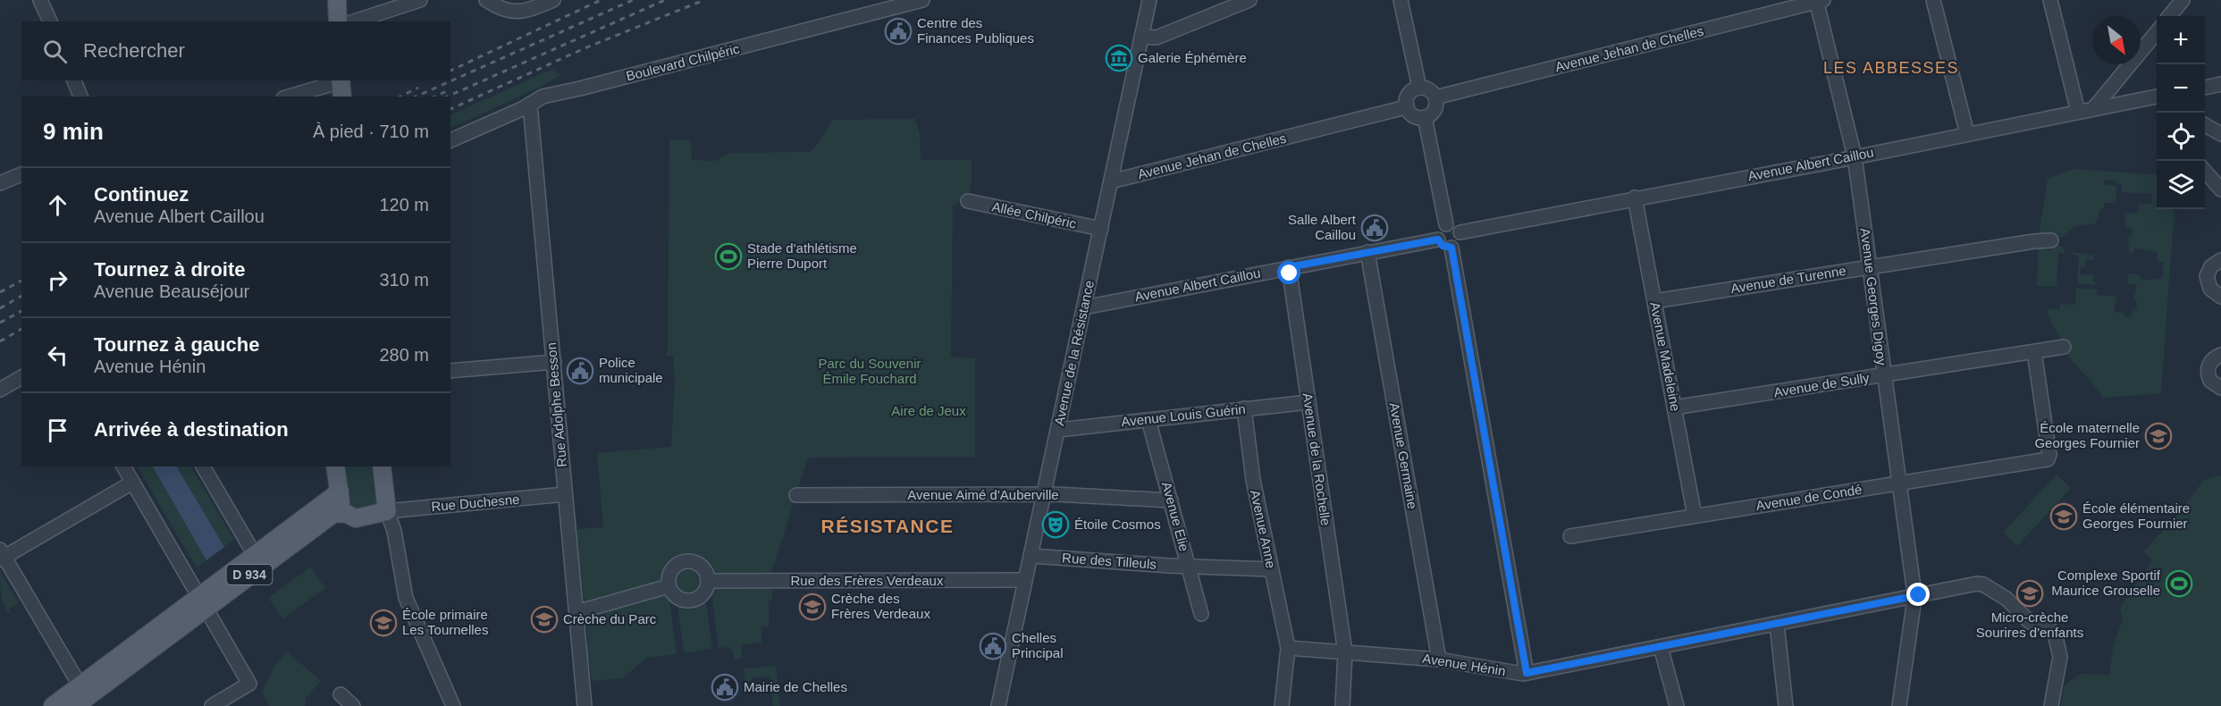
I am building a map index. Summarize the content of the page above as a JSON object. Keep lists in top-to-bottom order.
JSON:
{
  "streets": {
    "main road": ["D 934"],
    "street": [
      "Avenue Jehan de Chelles",
      "Boulevard Chilpéric",
      "Avenue Albert Caillou",
      "Allée Chilpéric",
      "Avenue de Turenne",
      "Avenue Georges Digoy",
      "Avenue de la Résistance",
      "Avenue Madeleine",
      "Avenue de Sully",
      "Rue Adolphe Besson",
      "Avenue Louis Guérin",
      "Avenue Germaine",
      "Avenue de la Rochelle",
      "Avenue Aimé d'Auberville",
      "Avenue de Condé",
      "Rue Duchesne",
      "Avenue Elie",
      "Avenue Anne",
      "Rue des Tilleuls",
      "Rue des Frères Verdeaux",
      "Avenue Hénin"
    ]
  },
  "crossings": [
    ["Avenue Jehan de Chelles", "Avenue Georges Digoy"],
    ["Avenue Jehan de Chelles", "Avenue de la Résistance"],
    ["Boulevard Chilpéric", "Rue Adolphe Besson"],
    ["Avenue Albert Caillou", "Avenue Georges Digoy"],
    ["Avenue Albert Caillou", "Avenue de la Résistance"],
    ["Avenue Albert Caillou", "Avenue Madeleine"],
    ["Avenue Albert Caillou", "Avenue Germaine"],
    ["Avenue Albert Caillou", "Avenue de la Rochelle"],
    ["Allée Chilpéric", "Avenue de la Résistance"],
    ["Avenue de Turenne", "Avenue Georges Digoy"],
    ["Avenue de Turenne", "Avenue Madeleine"],
    ["Avenue Georges Digoy", "Avenue de Sully"],
    ["Avenue Georges Digoy", "Avenue de Condé"],
    ["Avenue Georges Digoy", "Avenue Hénin"],
    ["Avenue de la Résistance", "Avenue Louis Guérin"],
    ["Avenue de la Résistance", "Avenue Aimé d'Auberville"],
    ["Avenue de la Résistance", "Rue des Tilleuls"],
    ["Avenue de la Résistance", "Rue des Frères Verdeaux"],
    ["Avenue Madeleine", "Avenue de Sully"],
    ["Avenue Madeleine", "Avenue de Condé"],
    ["Avenue de Sully", "Avenue de Condé"],
    ["Rue Adolphe Besson", "Rue Duchesne"],
    ["Avenue Louis Guérin", "Avenue de la Rochelle"],
    ["Avenue Louis Guérin", "Avenue Elie"],
    ["Avenue Louis Guérin", "Avenue Anne"],
    ["Avenue Germaine", "Avenue Hénin"],
    ["Avenue de la Rochelle", "Avenue Hénin"],
    ["Avenue Aimé d'Auberville", "Avenue Elie"],
    ["Avenue Elie", "Rue des Tilleuls"],
    ["Avenue Anne", "Rue des Tilleuls"],
    ["Avenue Anne", "Avenue Hénin"]
  ],
  "districts": ["LES ABBESSES", "RÉSISTANCE"],
  "parks": ["Parc du Souvenir Émile Fouchard", "Aire de Jeux"],
  "places": {
    "public building": [
      "Centre des Finances Publiques",
      "Salle Albert Caillou",
      "Police municipale",
      "Chelles Principal",
      "Mairie de Chelles"
    ],
    "museum": ["Galerie Éphémère"],
    "sports": ["Stade d'athlétisme Pierre Duport", "Complexe Sportif Maurice Grouselle"],
    "school or university": [
      "École maternelle Georges Fournier",
      "École élémentaire Georges Fournier",
      "Micro-crèche Sourires d'enfants",
      "Crèche des Frères Verdeaux",
      "Crèche du Parc",
      "École primaire Les Tournelles"
    ],
    "theatre": ["Étoile Cosmos"]
  },
  "north": "bottom right",
  "page": {
    "map_buttons": ["+", "−"],
    "search": "Rechercher",
    "heading": ["9 min", "À pied · 710 m"],
    "list": [
      ["Continuez", "Avenue Albert Caillou", "120 m"],
      ["Tournez à droite", "Avenue Beauséjour", "310 m"],
      ["Tournez à gauche", "Avenue Hénin", "280 m"],
      "Arrivée à destination"
    ]
  }
}
